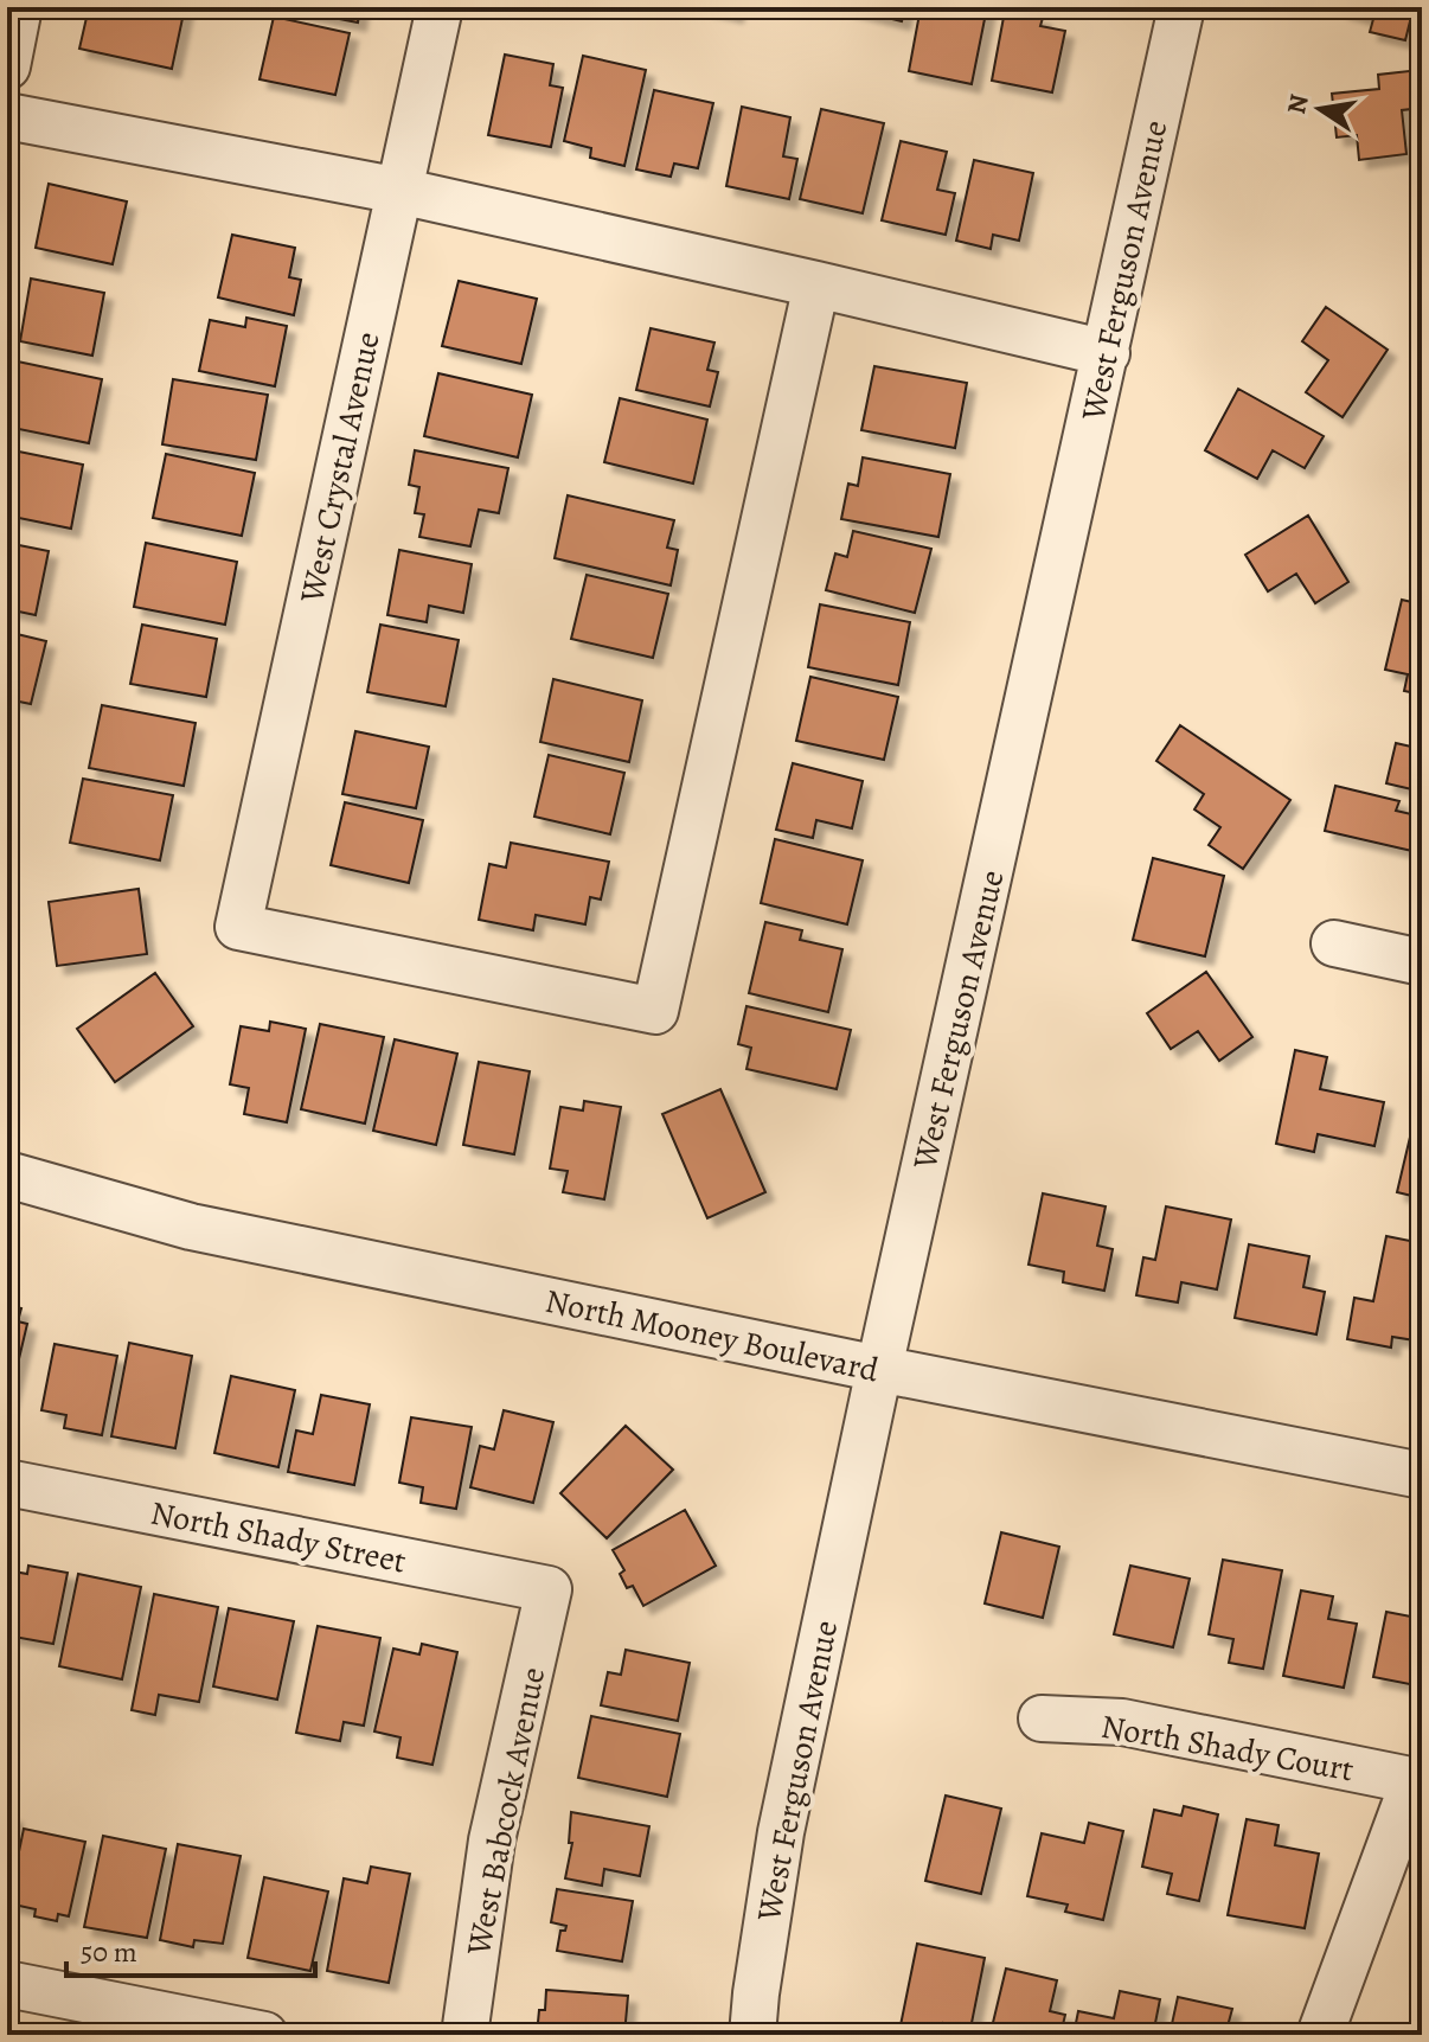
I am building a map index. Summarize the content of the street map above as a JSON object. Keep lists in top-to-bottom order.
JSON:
{
  "streets": {
    "street": [
      "West Ferguson Avenue",
      "West Crystal Avenue",
      "North Mooney Boulevard",
      "North Shady Street",
      "North Shady Court",
      "West Babcock Avenue"
    ]
  },
  "crossings": [
    ["West Ferguson Avenue", "North Mooney Boulevard"],
    ["North Shady Street", "West Babcock Avenue"]
  ],
  "scale_bar": "50 m",
  "north": "left"
}
